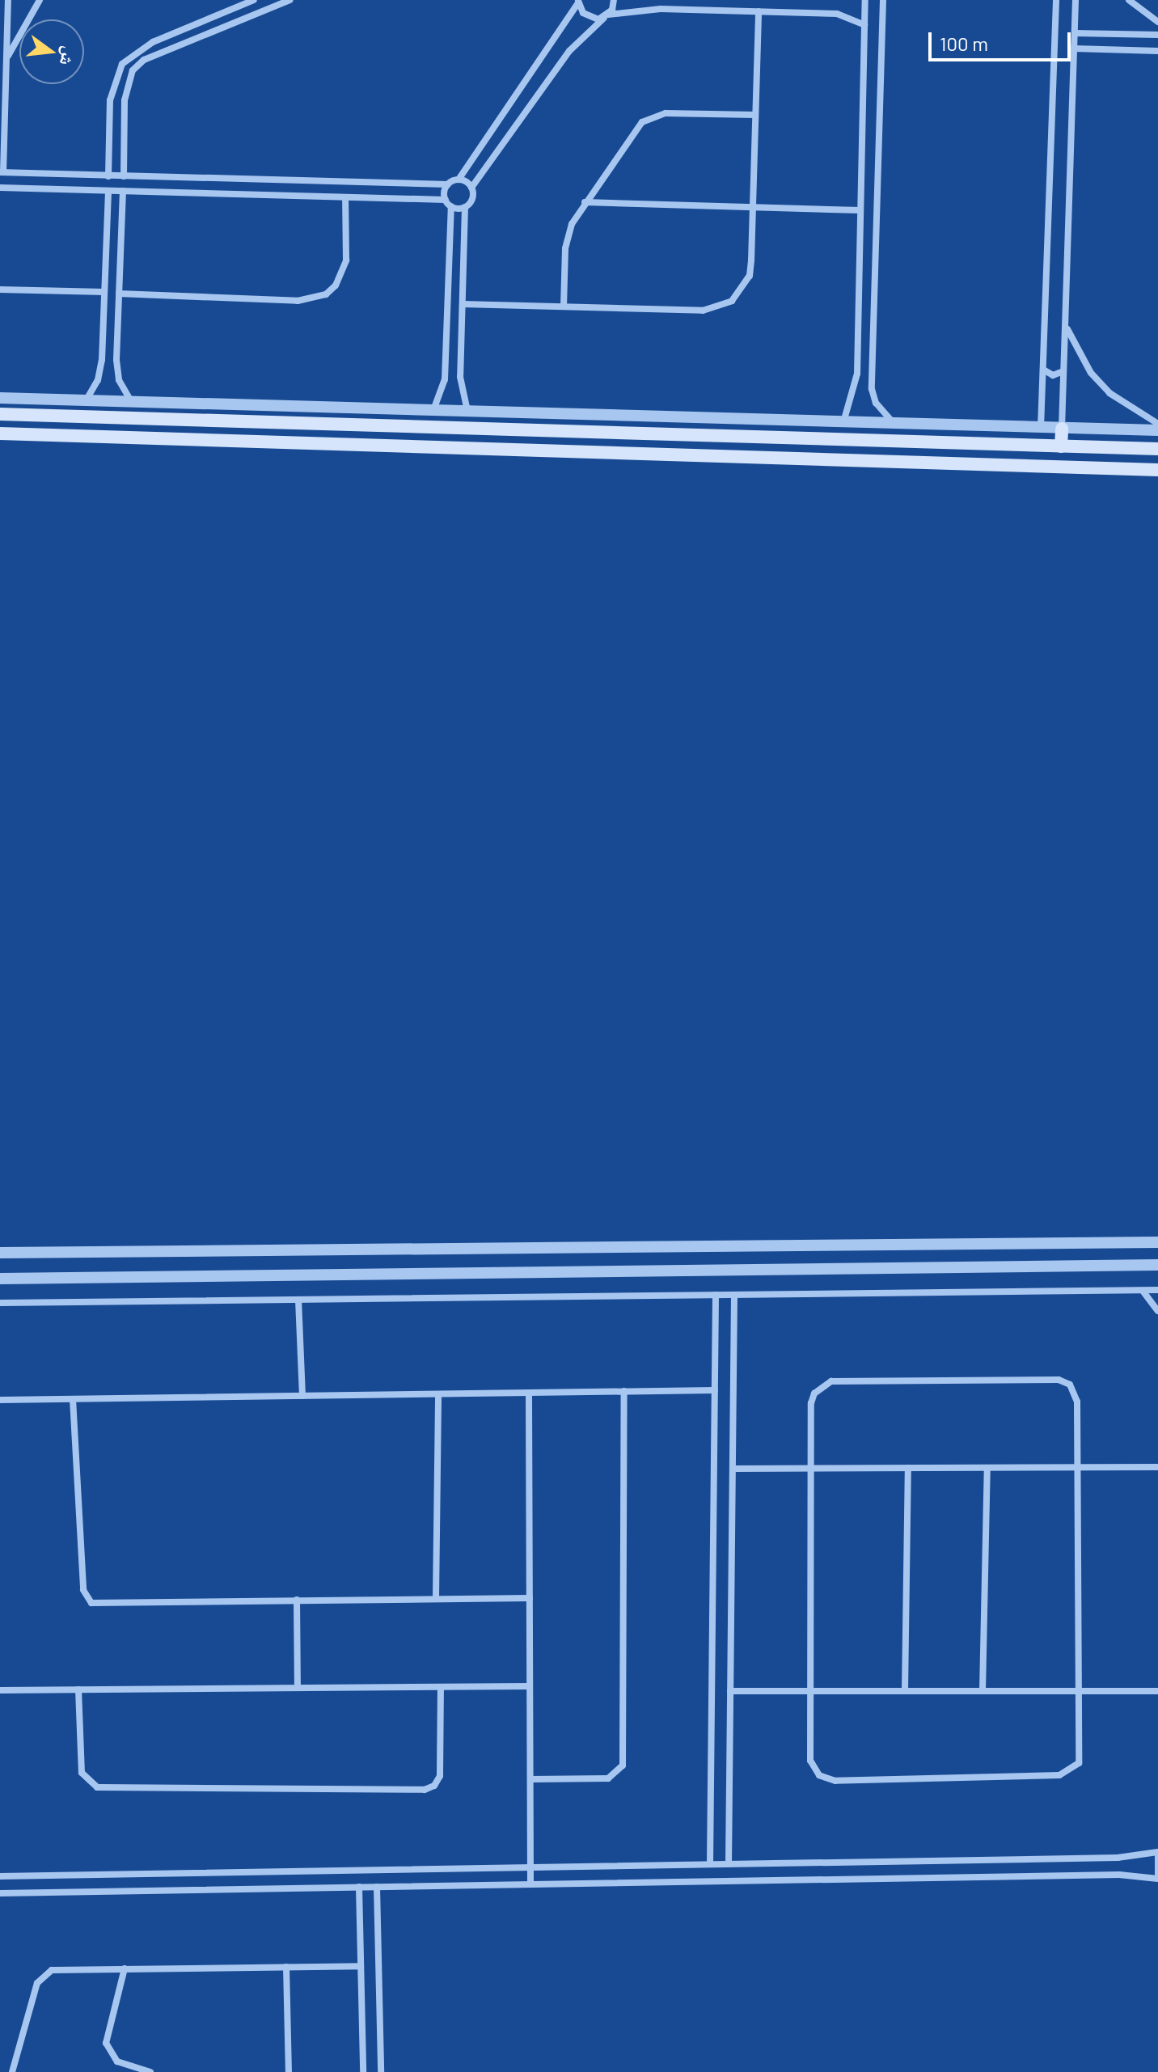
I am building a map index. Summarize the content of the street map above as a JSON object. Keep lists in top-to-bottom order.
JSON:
{
  "scale_bar": "100 m",
  "north": "right"
}
